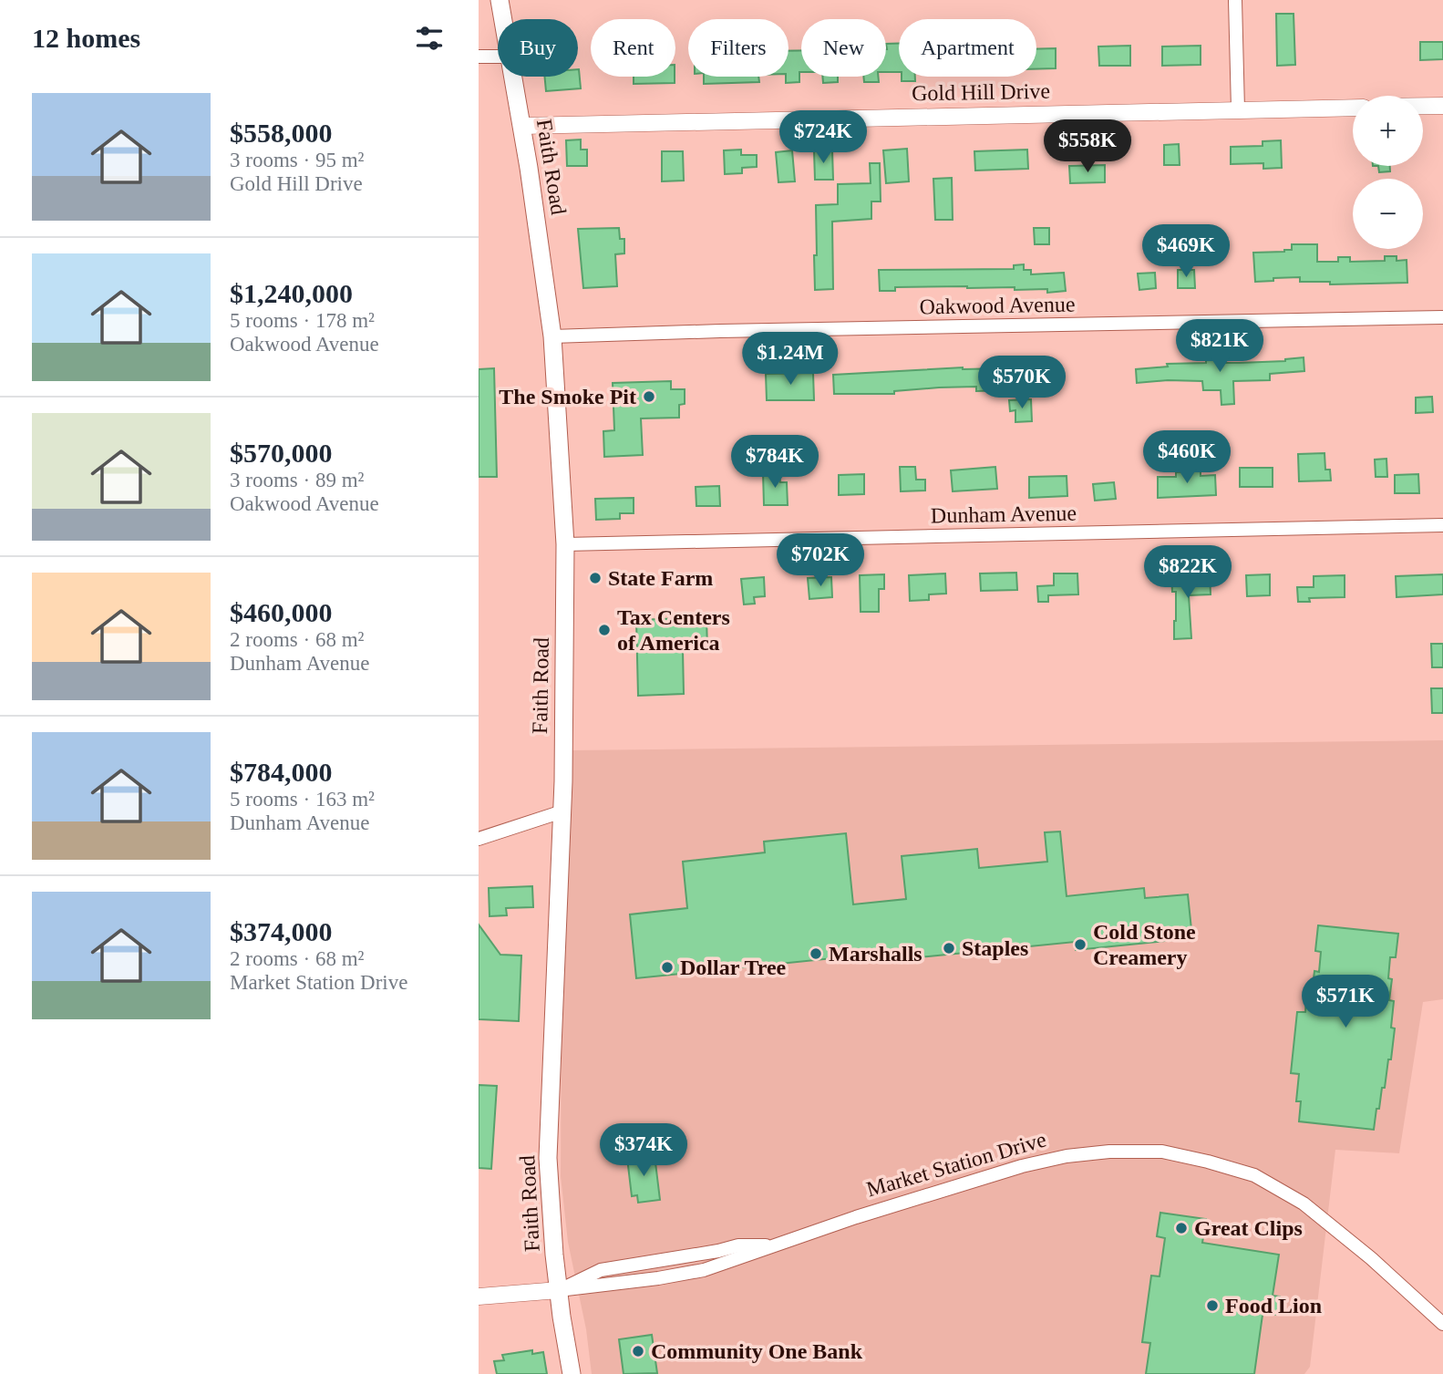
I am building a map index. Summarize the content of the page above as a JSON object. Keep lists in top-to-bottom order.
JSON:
{
  "streets": {
    "main road": ["Faith Road"],
    "street": [
      "Gold Hill Drive",
      "Oakwood Avenue",
      "Dunham Avenue",
      "Market Station Drive"
    ]
  },
  "crossings": [
    ["Gold Hill Drive", "Faith Road"],
    ["Faith Road", "Oakwood Avenue"],
    ["Faith Road", "Dunham Avenue"],
    ["Faith Road", "Market Station Drive"]
  ],
  "places": [
    "The Smoke Pit",
    "State Farm",
    "Tax Centers of America",
    "Cold Stone Creamery",
    "Staples",
    "Marshalls",
    "Dollar Tree",
    "Great Clips",
    "Food Lion",
    "Community One Bank"
  ],
  "page": {
    "heading": "12 homes",
    "chip": [
      "Buy",
      "Rent",
      "Filters",
      "New",
      "Apartment"
    ],
    "list": [
      {
        "name": "$558,000",
        "note": "3 rooms · 95 m² · Gold Hill Drive"
      },
      {
        "name": "$1,240,000",
        "note": "5 rooms · 178 m² · Oakwood Avenue"
      },
      {
        "name": "$570,000",
        "note": "3 rooms · 89 m² · Oakwood Avenue"
      },
      {
        "name": "$460,000",
        "note": "2 rooms · 68 m² · Dunham Avenue"
      },
      {
        "name": "$784,000",
        "note": "5 rooms · 163 m² · Dunham Avenue"
      },
      {
        "name": "$374,000",
        "note": "2 rooms · 68 m² · Market Station Drive"
      }
    ],
    "map_buttons": ["+", "−"],
    "price": [
      "$724K",
      "$558K",
      "$469K",
      "$821K",
      "$1.24M",
      "$570K",
      "$460K",
      "$784K",
      "$702K",
      "$822K",
      "$571K",
      "$374K"
    ]
  }
}
